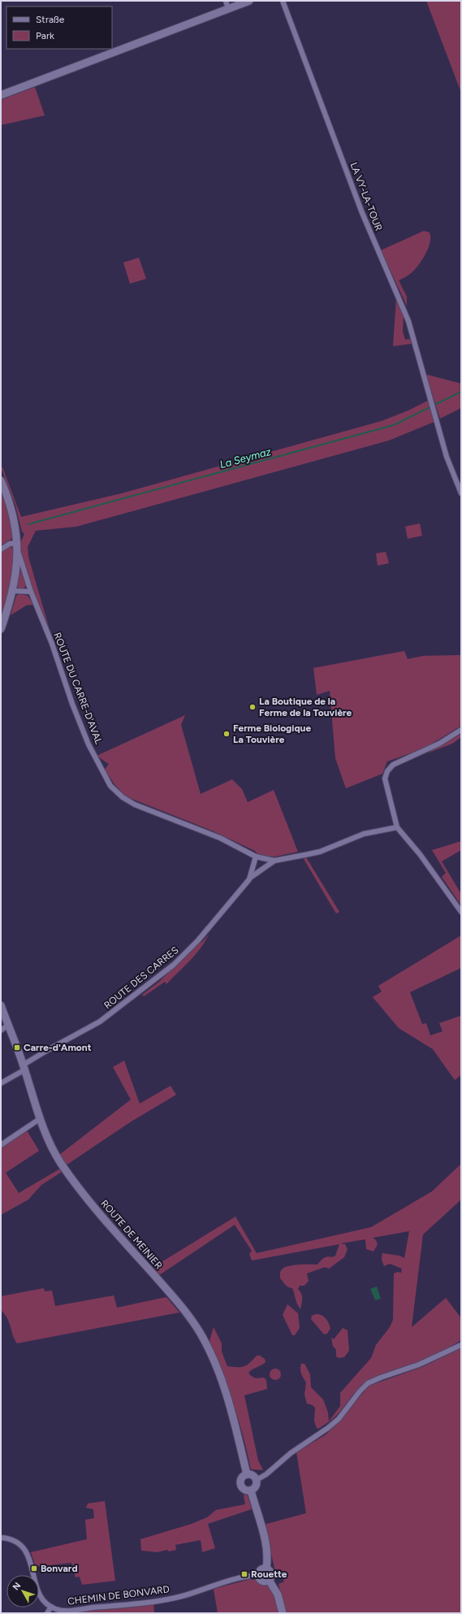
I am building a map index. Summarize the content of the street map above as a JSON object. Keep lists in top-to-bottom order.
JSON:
{
  "streets": {
    "street": [
      "LA VY-LA-TOUR",
      "ROUTE DU CARRE-D'AVAL",
      "ROUTE DES CARRES",
      "ROUTE DE MEINIER",
      "CHEMIN DE BONVARD"
    ]
  },
  "crossings": [
    ["ROUTE DU CARRE-D'AVAL", "ROUTE DES CARRES"],
    ["ROUTE DES CARRES", "ROUTE DE MEINIER"]
  ],
  "water": ["La Seymaz"],
  "places": {
    "other": ["La Boutique de la Ferme de la Touvière", "Ferme Biologique La Touvière"],
    "transit": ["Carre-d'Amont", "Bonvard", "Rouette"]
  },
  "legend": ["Straße", "Park"],
  "north": "top left"
}
